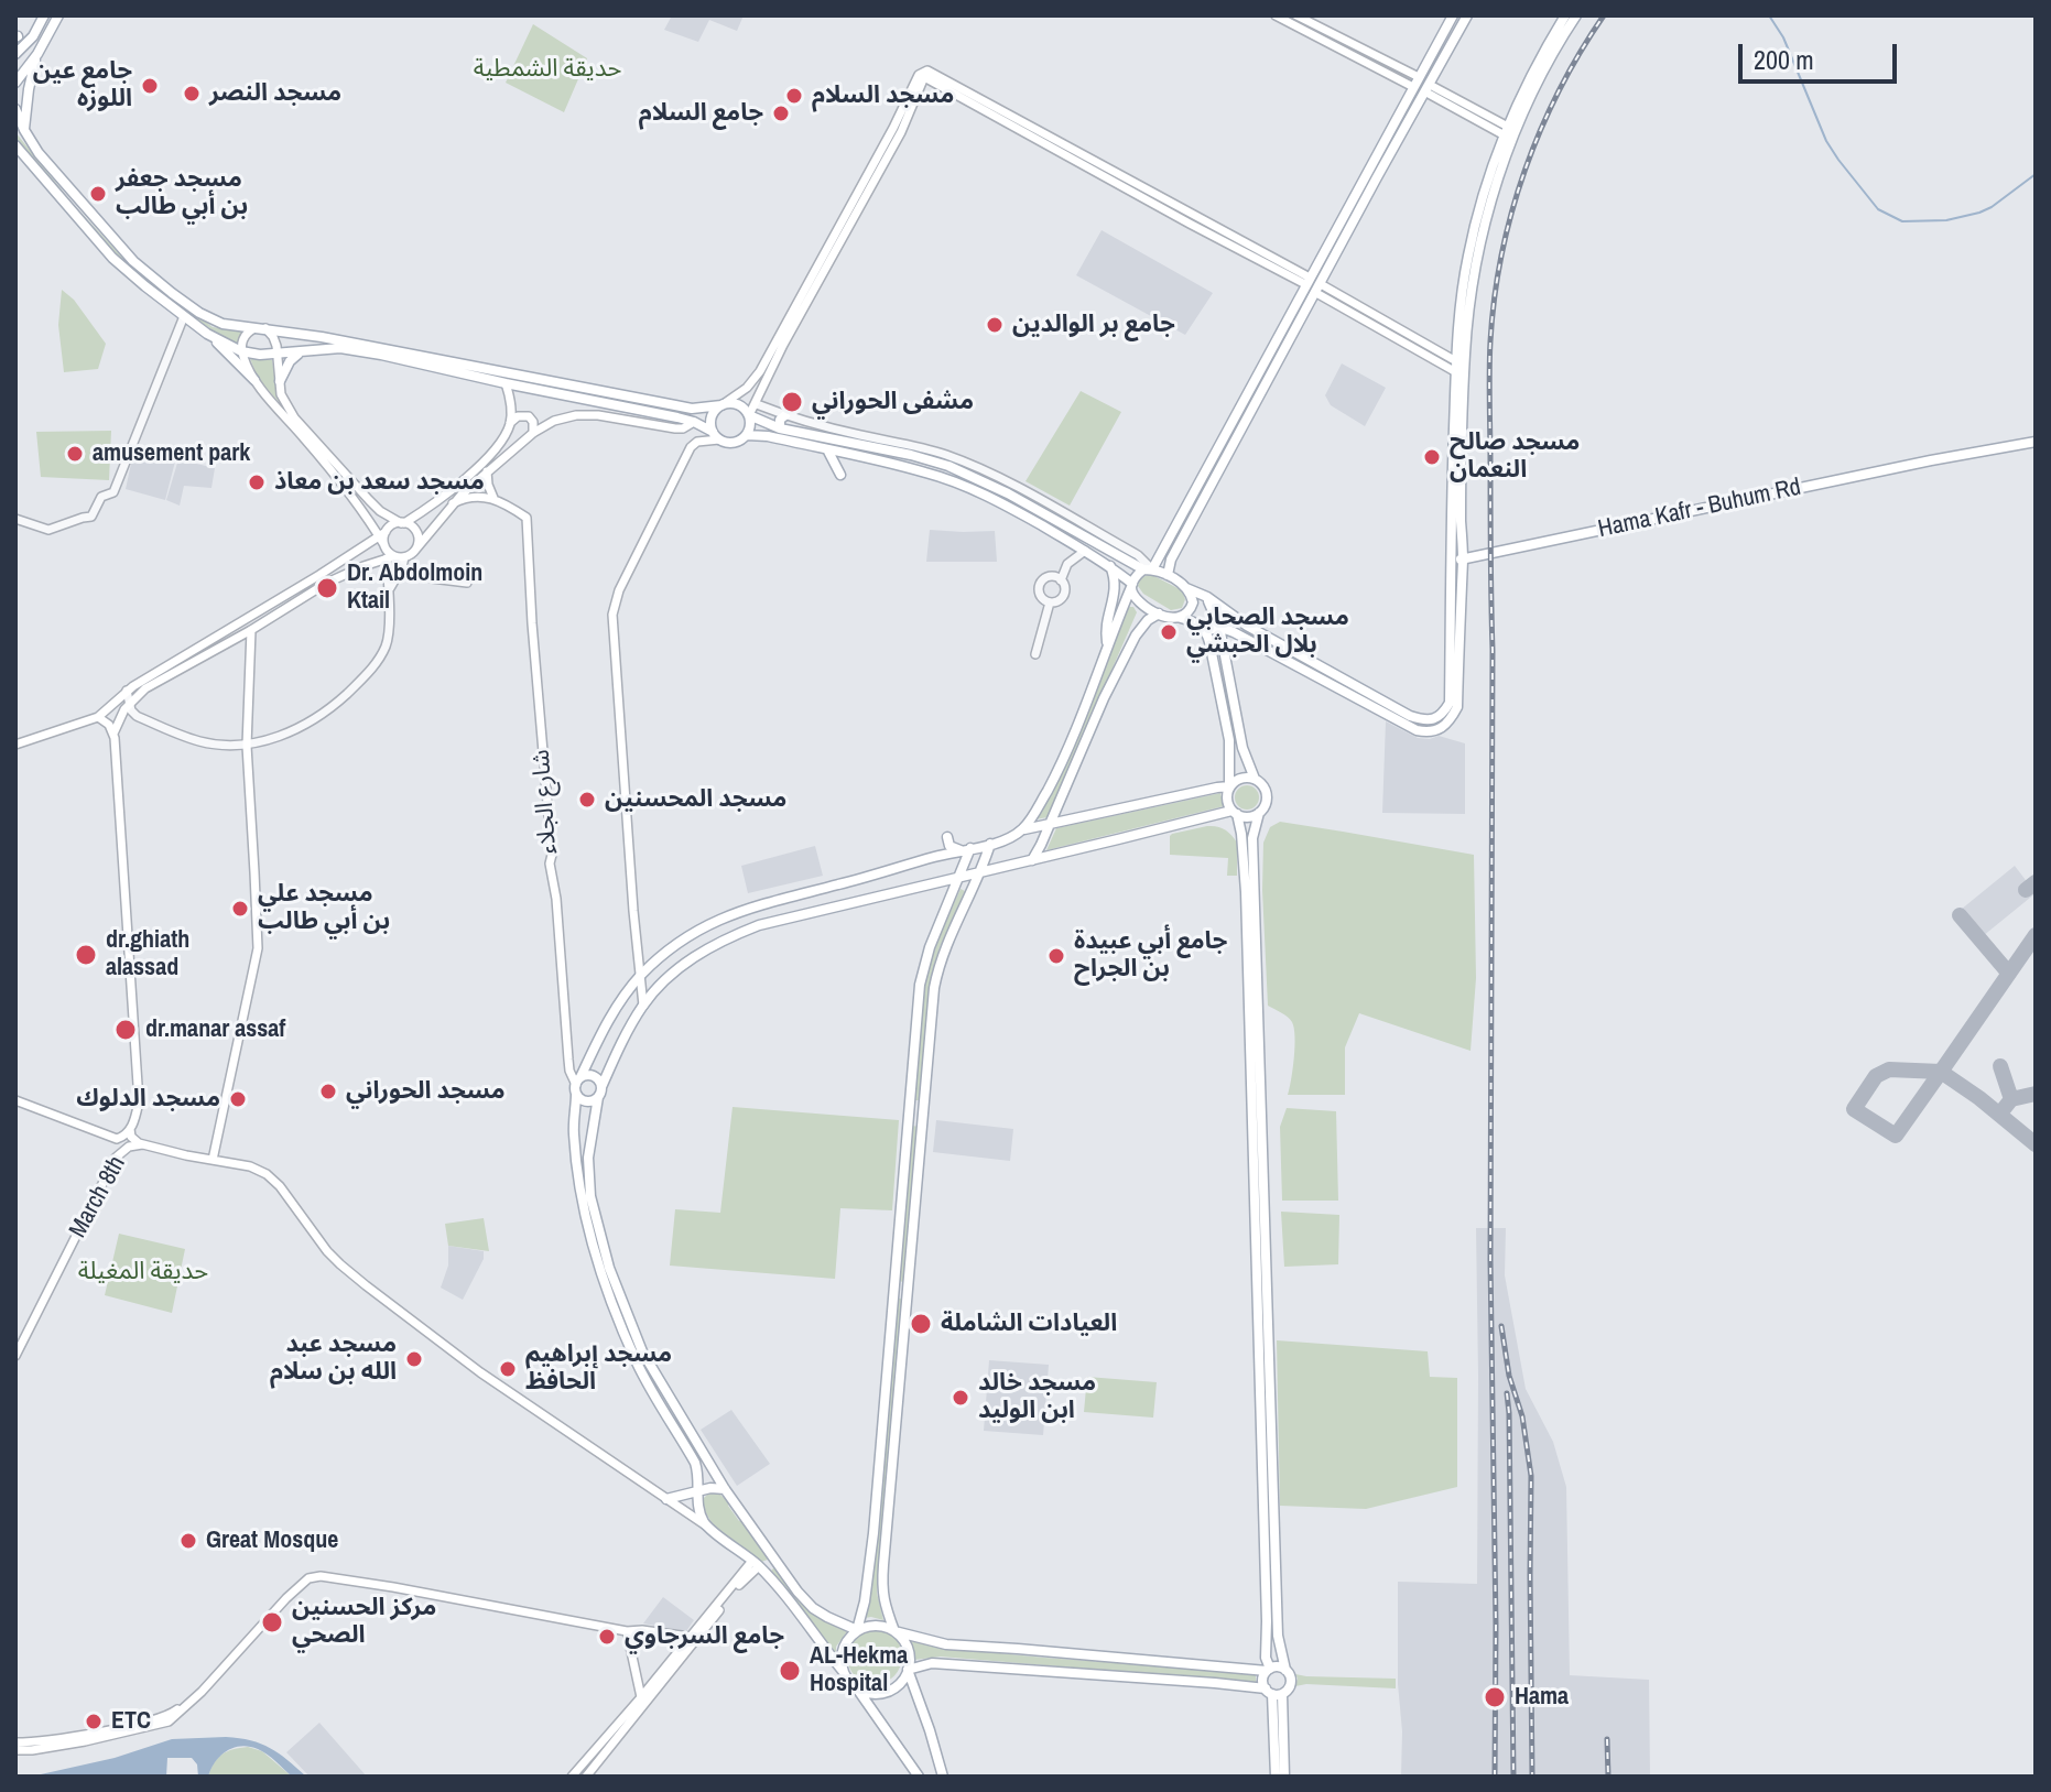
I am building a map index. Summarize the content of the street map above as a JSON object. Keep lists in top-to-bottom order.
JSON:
{
  "streets": {
    "main road": ["Hama Kafr - Buhum Rd", "شارع الجلاء", "March 8th"]
  },
  "parks": ["حديقة الشمطية", "حديقة المغيلة"],
  "places": [
    "جامع عين اللوزه",
    "مسجد النصر",
    "مسجد السلام",
    "جامع السلام",
    "مسجد جعفر بن أبي طالب",
    "جامع بر الوالدين",
    "مشفى الحوراني",
    "amusement park",
    "مسجد صالح النعمان",
    "مسجد سعد بن معاذ",
    "Dr. Abdolmoin Ktail",
    "مسجد الصحابي بلال الحبشي",
    "مسجد المحسنين",
    "مسجد علي بن أبي طالب",
    "dr.ghiath alassad",
    "جامع أبي عبيدة بن الجراح",
    "dr.manar assaf",
    "مسجد الحوراني",
    "مسجد الدلوك",
    "العيادات الشاملة",
    "مسجد عبد الله بن سلام",
    "مسجد إبراهيم الحافظ",
    "مسجد خالد ابن الوليد",
    "Great Mosque",
    "مركز الحسنين الصحي",
    "جامع السرجاوي",
    "AL-Hekma Hospital",
    "Hama",
    "ETC"
  ],
  "scale_bar": "200 m"
}
